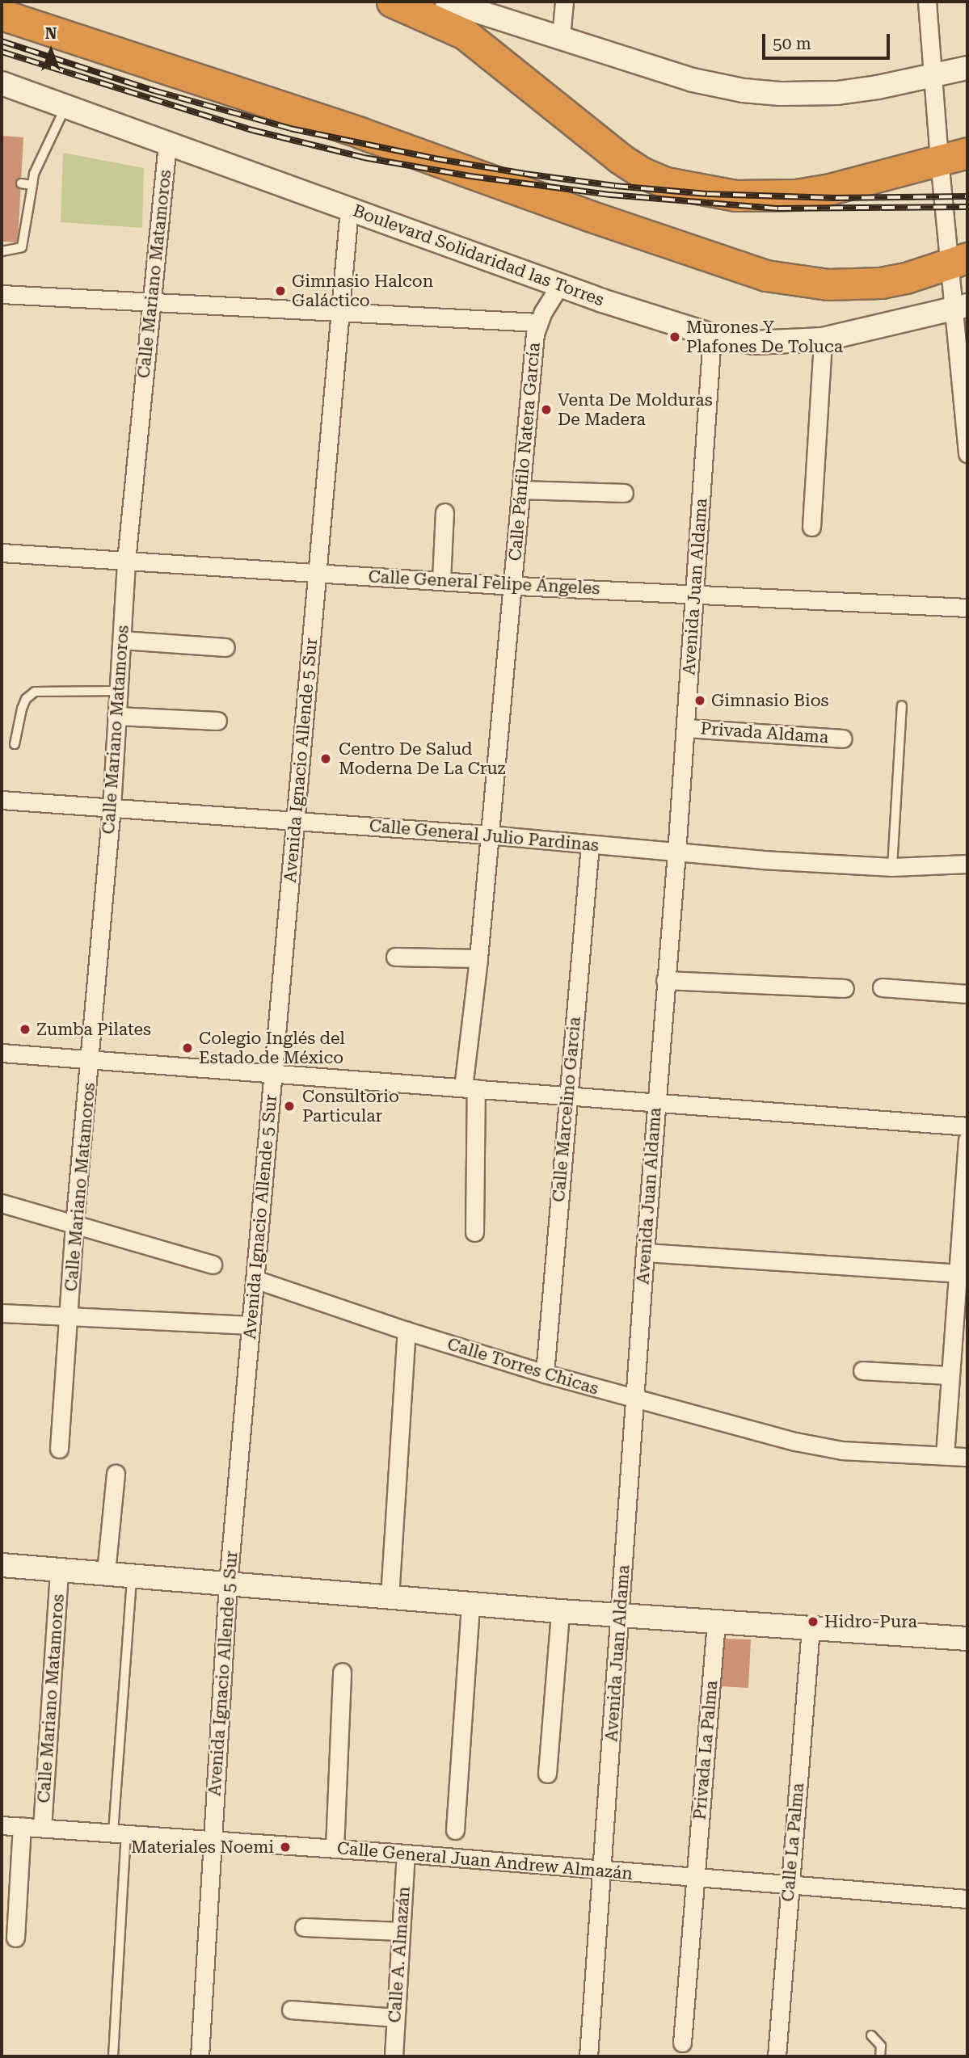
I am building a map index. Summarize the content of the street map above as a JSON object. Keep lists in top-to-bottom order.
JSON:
{
  "streets": {
    "main road": ["Boulevard Solidaridad las Torres"],
    "street": [
      "Calle Mariano Matamoros",
      "Calle Pánfilo Natera García",
      "Calle General Felipe Ángeles",
      "Avenida Juan Aldama",
      "Privada Aldama",
      "Avenida Ignacio Allende 5 Sur",
      "Calle General Julio Pardinas",
      "Calle Marcelino Garcia",
      "Calle Torres Chicas",
      "Privada La Palma",
      "Calle La Palma",
      "Calle General Juan Andrew Almazán",
      "Calle A. Almazán"
    ]
  },
  "crossings": [
    ["Boulevard Solidaridad las Torres", "Calle Mariano Matamoros"],
    ["Boulevard Solidaridad las Torres", "Avenida Juan Aldama"],
    ["Boulevard Solidaridad las Torres", "Avenida Ignacio Allende 5 Sur"],
    ["Calle Mariano Matamoros", "Calle General Felipe Ángeles"],
    ["Calle Mariano Matamoros", "Calle General Julio Pardinas"],
    ["Calle Mariano Matamoros", "Calle General Juan Andrew Almazán"],
    ["Calle Pánfilo Natera García", "Calle General Felipe Ángeles"],
    ["Calle Pánfilo Natera García", "Calle General Julio Pardinas"],
    ["Calle General Felipe Ángeles", "Avenida Juan Aldama"],
    ["Calle General Felipe Ángeles", "Avenida Ignacio Allende 5 Sur"],
    ["Avenida Juan Aldama", "Privada Aldama"],
    ["Avenida Juan Aldama", "Calle General Julio Pardinas"],
    ["Avenida Juan Aldama", "Calle Torres Chicas"],
    ["Avenida Juan Aldama", "Calle General Juan Andrew Almazán"],
    ["Avenida Ignacio Allende 5 Sur", "Calle General Julio Pardinas"],
    ["Avenida Ignacio Allende 5 Sur", "Calle Torres Chicas"],
    ["Avenida Ignacio Allende 5 Sur", "Calle General Juan Andrew Almazán"],
    ["Calle General Julio Pardinas", "Calle Marcelino Garcia"],
    ["Calle Marcelino Garcia", "Calle Torres Chicas"],
    ["Privada La Palma", "Calle General Juan Andrew Almazán"],
    ["Calle La Palma", "Calle General Juan Andrew Almazán"],
    ["Calle General Juan Andrew Almazán", "Calle A. Almazán"]
  ],
  "places": [
    "Gimnasio Halcon Galáctico",
    "Murones Y Plafones De Toluca",
    "Venta De Molduras De Madera",
    "Gimnasio Bios",
    "Centro De Salud Moderna De La Cruz",
    "Zumba Pilates",
    "Colegio Inglés del Estado de México",
    "Consultorio Particular",
    "Hidro-Pura",
    "Materiales Noemi"
  ],
  "scale_bar": "50 m",
  "north": "top"
}
